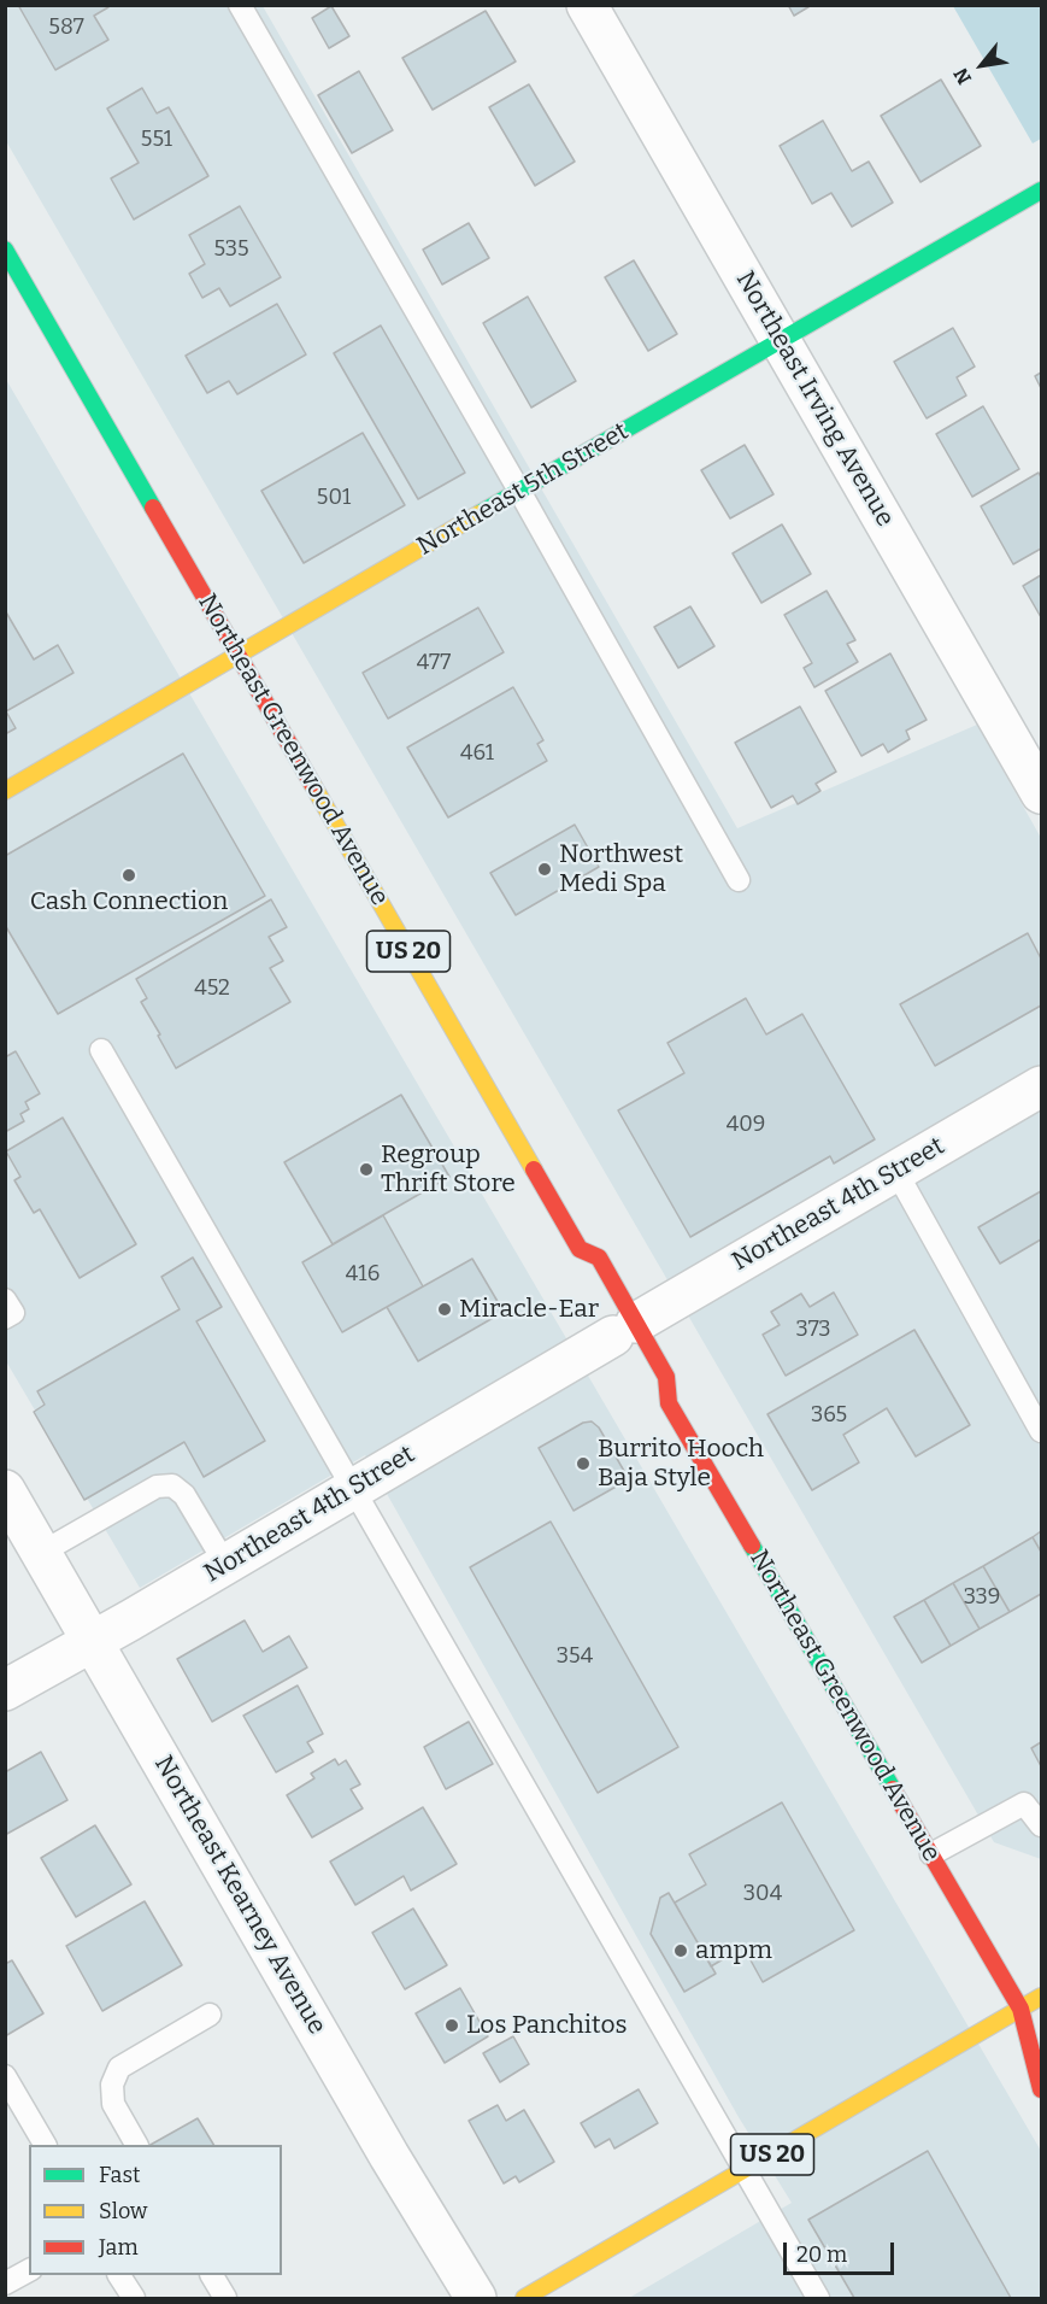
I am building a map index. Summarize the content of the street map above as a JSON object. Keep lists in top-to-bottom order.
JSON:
{
  "streets": {
    "main road": ["Northeast 5th Street", "Northeast Greenwood Avenue", "US 20"],
    "street": ["Northeast Irving Avenue", "Northeast 4th Street", "Northeast Kearney Avenue"]
  },
  "crossings": [
    ["Northeast Irving Avenue", "Northeast 5th Street"],
    ["Northeast 5th Street", "Northeast Greenwood Avenue"],
    ["Northeast Greenwood Avenue", "US 20"],
    ["Northeast Greenwood Avenue", "Northeast 4th Street"],
    ["Northeast 4th Street", "Northeast Kearney Avenue"]
  ],
  "places": [
    "Northwest Medi Spa",
    "Cash Connection",
    "Regroup Thrift Store",
    "Miracle-Ear",
    "Burrito Hooch Baja Style",
    "ampm",
    "Los Panchitos"
  ],
  "house_numbers": [
    "587",
    "551",
    "535",
    "501",
    "477",
    "461",
    "452",
    "409",
    "416",
    "373",
    "365",
    "339",
    "354",
    "304"
  ],
  "legend": ["Fast", "Slow", "Jam"],
  "scale_bar": "20 m",
  "north": "bottom left"
}
